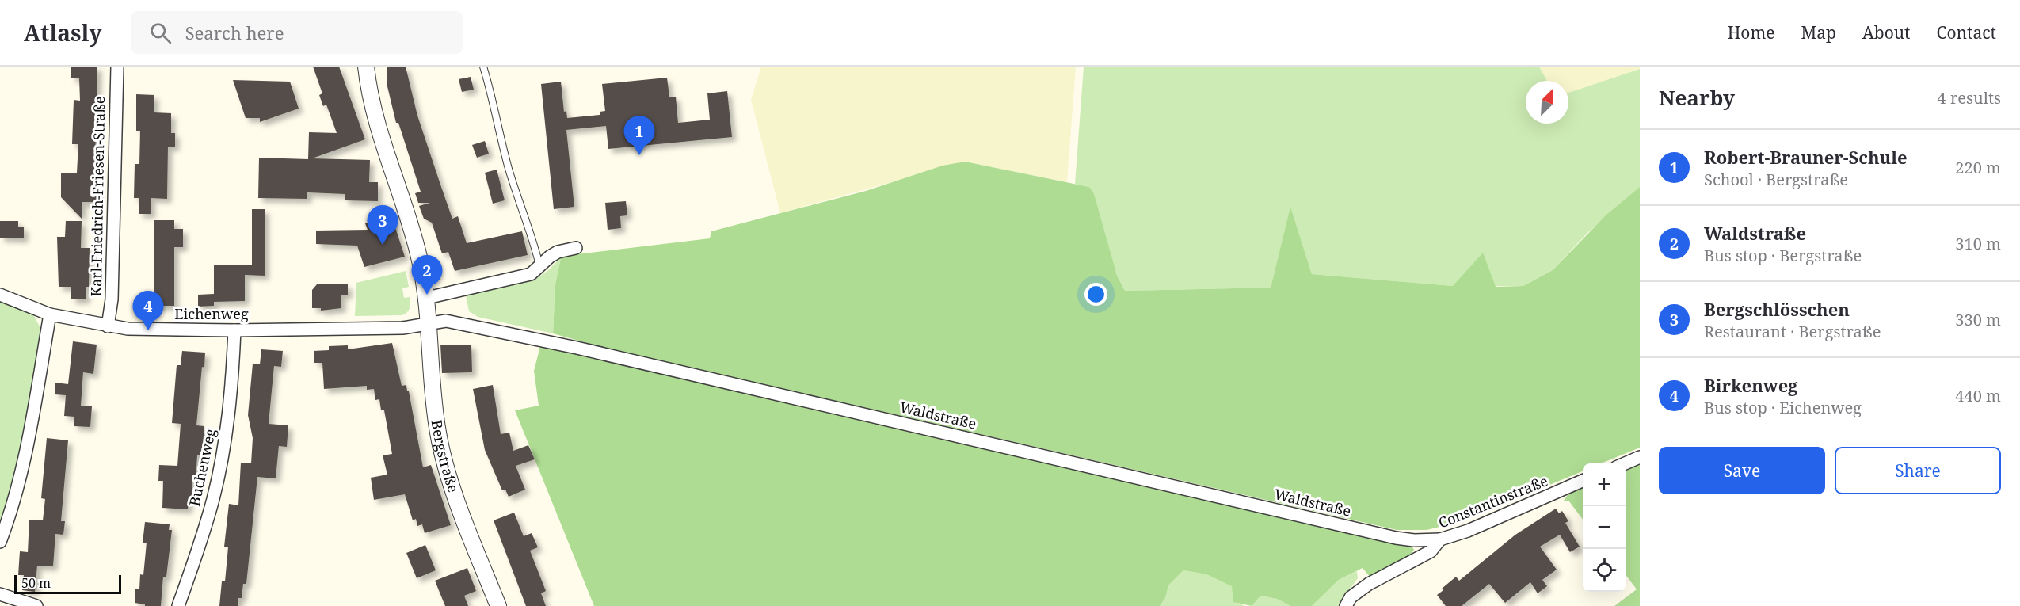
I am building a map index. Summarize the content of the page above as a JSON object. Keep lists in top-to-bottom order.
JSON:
{
  "streets": {
    "street": [
      "Karl-Friedrich-Friesen-Straße",
      "Eichenweg",
      "Waldstraße",
      "Bergstraße",
      "Buchenweg",
      "Constantinstraße"
    ]
  },
  "crossings": [
    ["Karl-Friedrich-Friesen-Straße", "Eichenweg"],
    ["Eichenweg", "Waldstraße"],
    ["Eichenweg", "Bergstraße"],
    ["Eichenweg", "Buchenweg"],
    ["Waldstraße", "Bergstraße"],
    ["Waldstraße", "Constantinstraße"]
  ],
  "scale_bar": "50 m",
  "north": "top right",
  "page": {
    "header": "Atlasly",
    "search": "Search here",
    "nav": [
      "Home",
      "Map",
      "About",
      "Contact"
    ],
    "heading": ["Nearby", "4 results"],
    "pins": [
      "1",
      "3",
      "2",
      "4"
    ],
    "list": [
      {
        "mark": "1",
        "name": "Robert-Brauner-Schule",
        "note": "School · Bergstraße",
        "value": "220 m"
      },
      {
        "mark": "2",
        "name": "Waldstraße",
        "note": "Bus stop · Bergstraße",
        "value": "310 m"
      },
      {
        "mark": "3",
        "name": "Bergschlösschen",
        "note": "Restaurant · Bergstraße",
        "value": "330 m"
      },
      {
        "mark": "4",
        "name": "Birkenweg",
        "note": "Bus stop · Eichenweg",
        "value": "440 m"
      }
    ],
    "buttons": ["Save", "Share"],
    "map_buttons": ["+", "−"],
    "scale": "50 m"
  }
}
